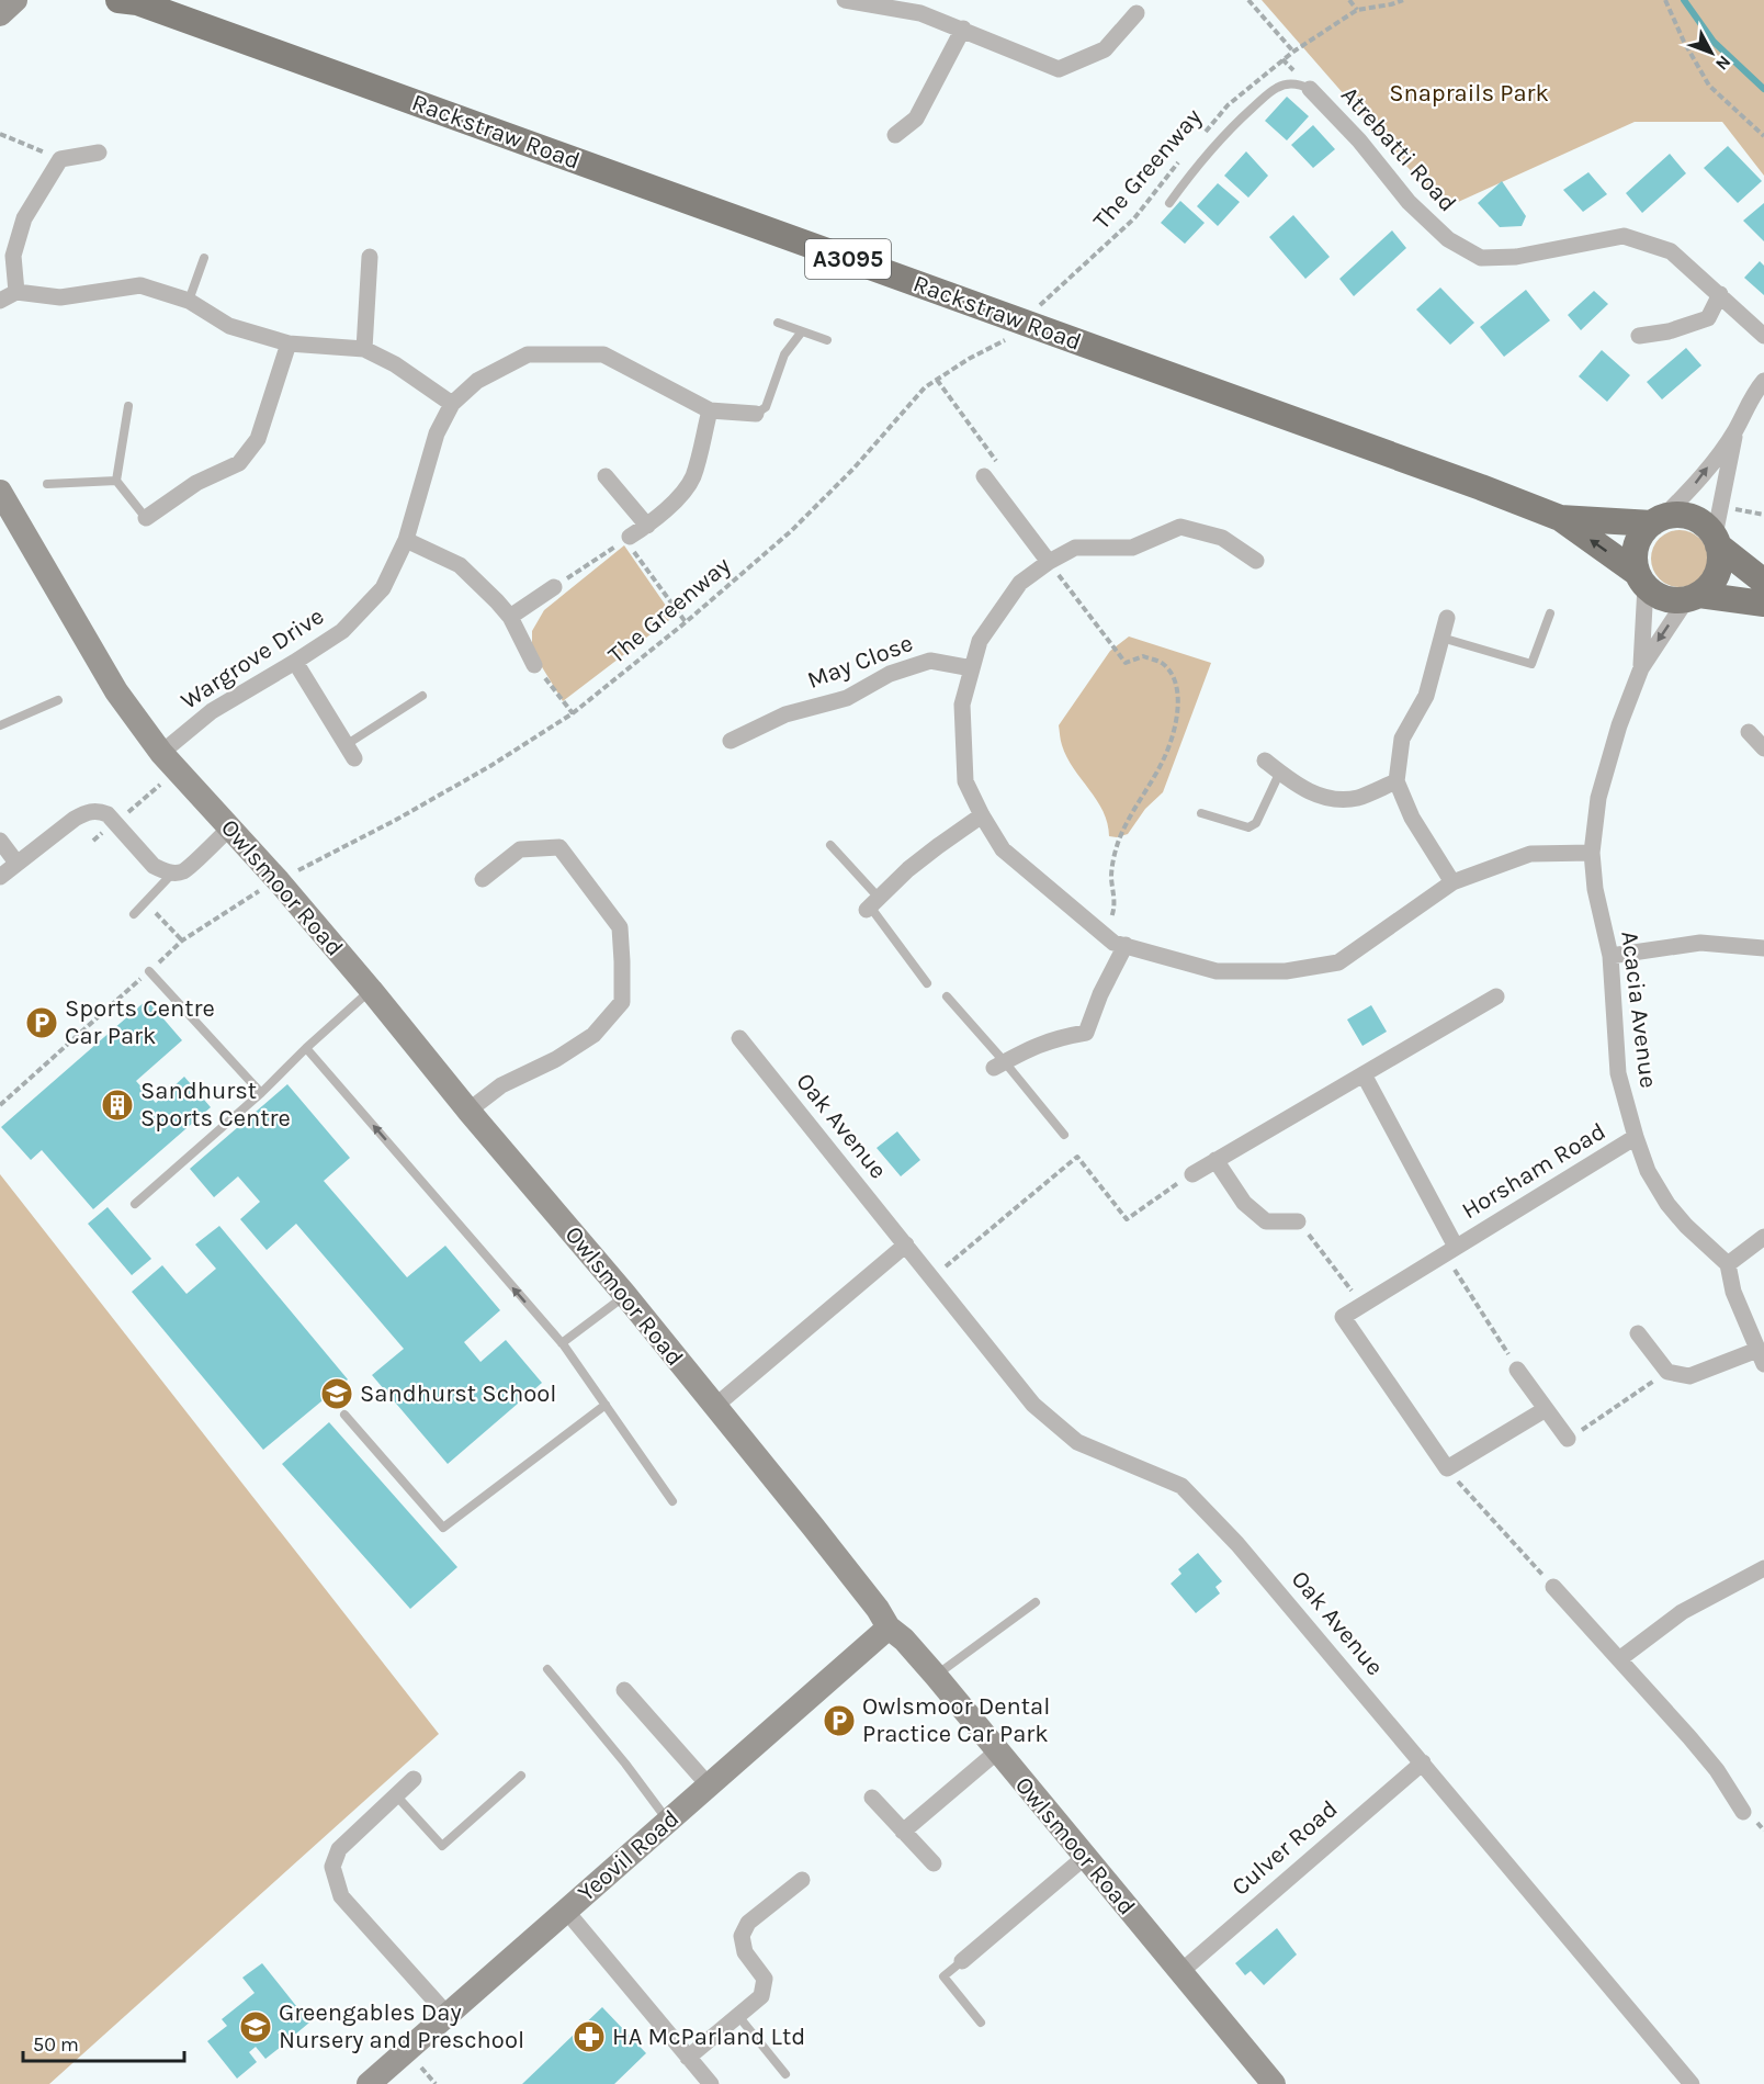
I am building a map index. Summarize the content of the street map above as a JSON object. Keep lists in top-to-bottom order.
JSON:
{
  "streets": {
    "main road": ["Rackstraw Road", "A3095"],
    "street": [
      "Atrebatti Road",
      "Wargrove Drive",
      "May Close",
      "Owlsmoor Road",
      "Acacia Avenue",
      "Oak Avenue",
      "Horsham Road",
      "Culver Road",
      "Yeovil Road"
    ],
    "path": ["The Greenway"]
  },
  "crossings": [
    ["Rackstraw Road", "Acacia Avenue"],
    ["Wargrove Drive", "Owlsmoor Road"],
    ["Owlsmoor Road", "Culver Road"],
    ["Owlsmoor Road", "Yeovil Road"],
    ["Acacia Avenue", "Horsham Road"],
    ["Oak Avenue", "Culver Road"]
  ],
  "parks": ["Snaprails Park"],
  "places": {
    "parking": ["Sports Centre Car Park", "Owlsmoor Dental Practice Car Park"],
    "building": ["Sandhurst Sports Centre"],
    "school or university": ["Sandhurst School", "Greengables Day Nursery and Preschool"],
    "pharmacy": ["HA McParland Ltd"]
  },
  "scale_bar": "50 m",
  "north": "bottom right"
}
